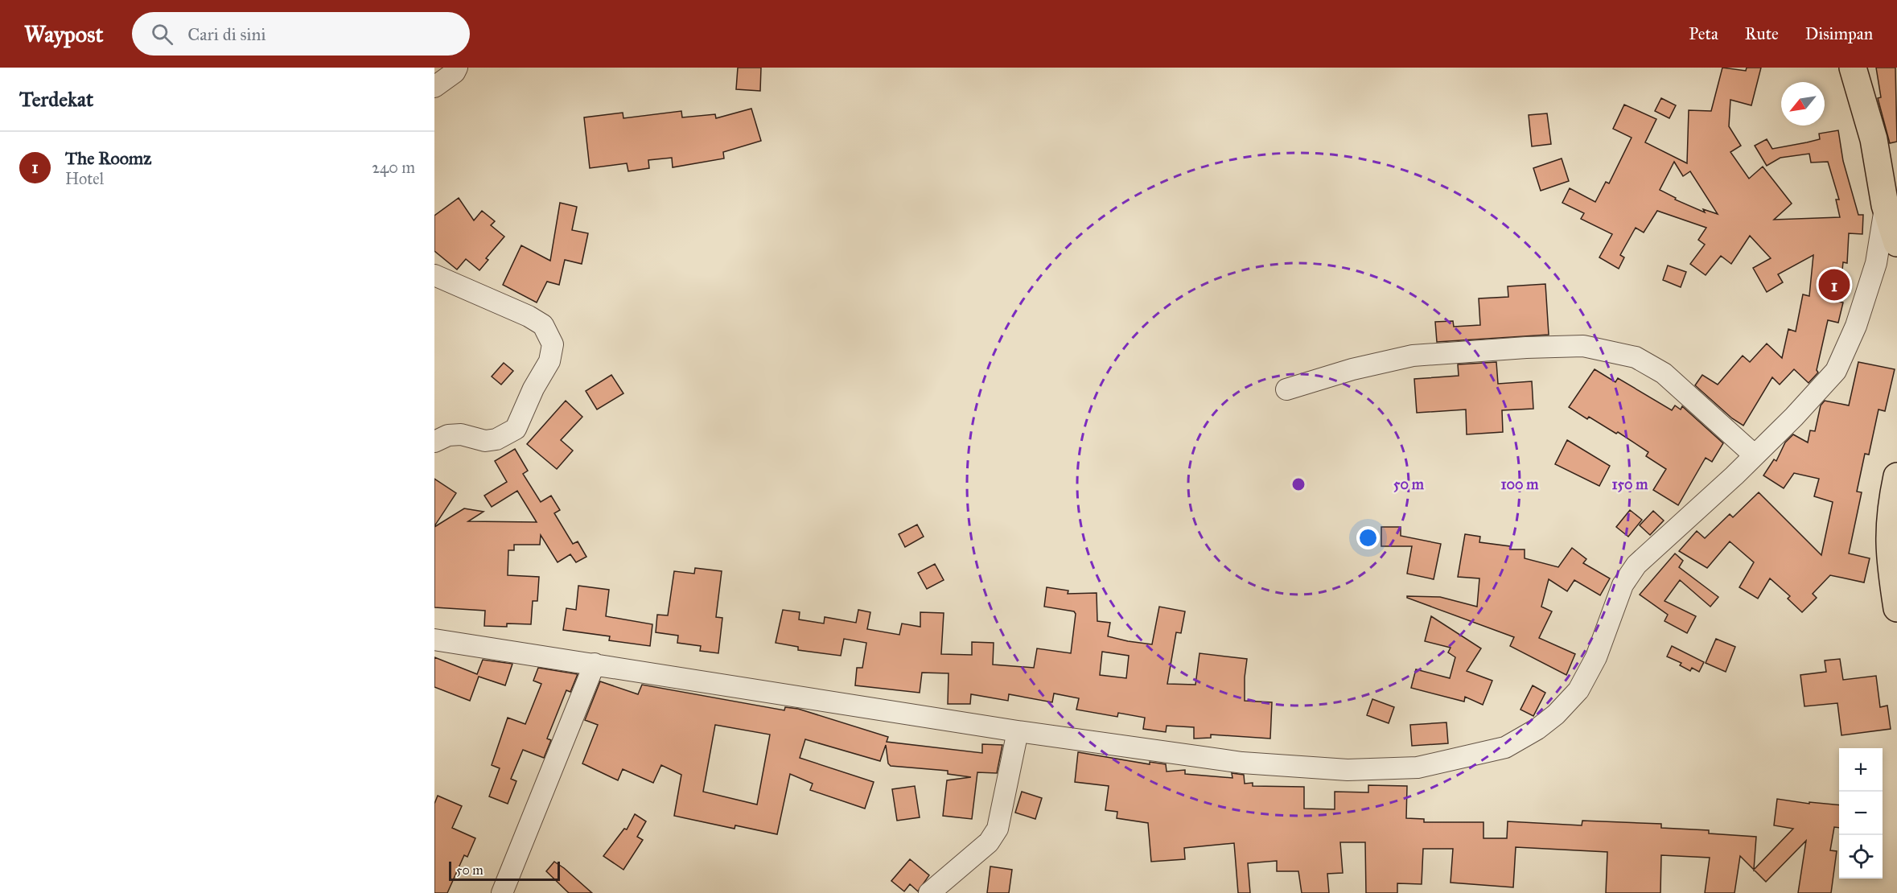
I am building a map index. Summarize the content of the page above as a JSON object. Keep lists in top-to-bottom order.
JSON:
{
  "scale_bar": "50 m",
  "north": "bottom left",
  "page": {
    "header": "Waypost",
    "search": "Cari di sini",
    "nav": ["Peta", "Rute", "Disimpan"],
    "heading": "Terdekat",
    "list": [
      {
        "mark": "1",
        "name": "The Roomz",
        "note": "Hotel",
        "value": "240 m"
      }
    ],
    "pins": "1",
    "map_buttons": ["+", "−"],
    "scale": "50 m"
  },
  "rings": ["50 m", "100 m", "150 m"]
}
